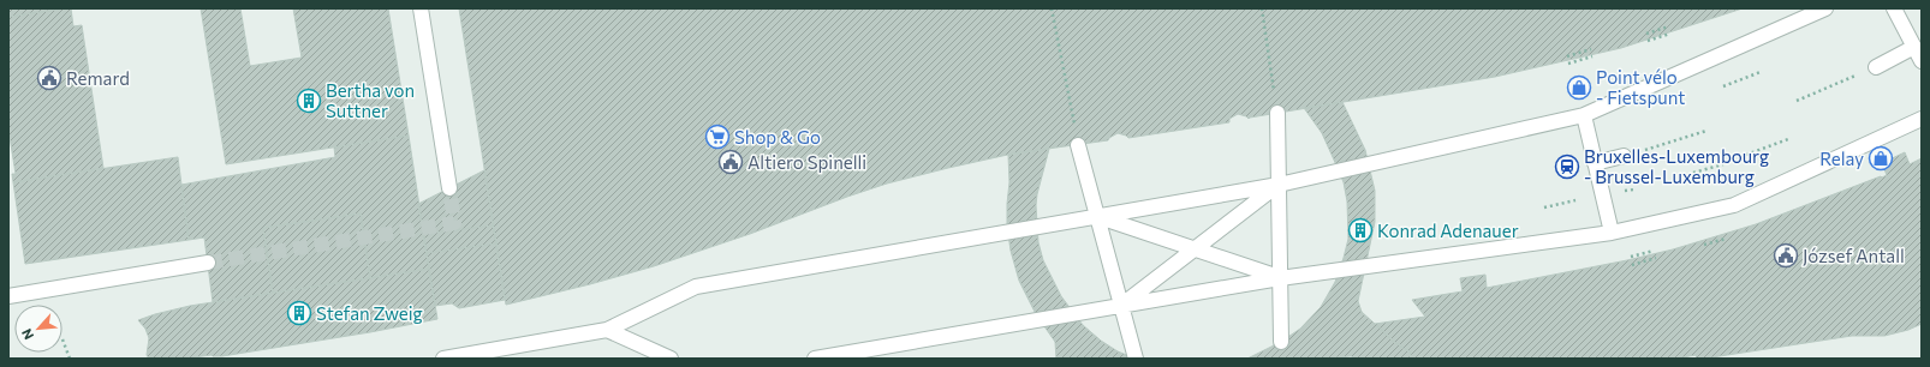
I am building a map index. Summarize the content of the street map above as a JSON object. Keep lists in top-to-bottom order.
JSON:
{
  "places": {
    "public building": ["Remard", "Altiero Spinelli", "József Antall"],
    "shop": ["Point vélo - Fietspunt", "Relay"],
    "building": ["Bertha von Suttner", "Konrad Adenauer", "Stefan Zweig"],
    "supermarket": ["Shop & Go"],
    "station": ["Bruxelles-Luxembourg - Brussel-Luxemburg"]
  },
  "north": "bottom left"
}
